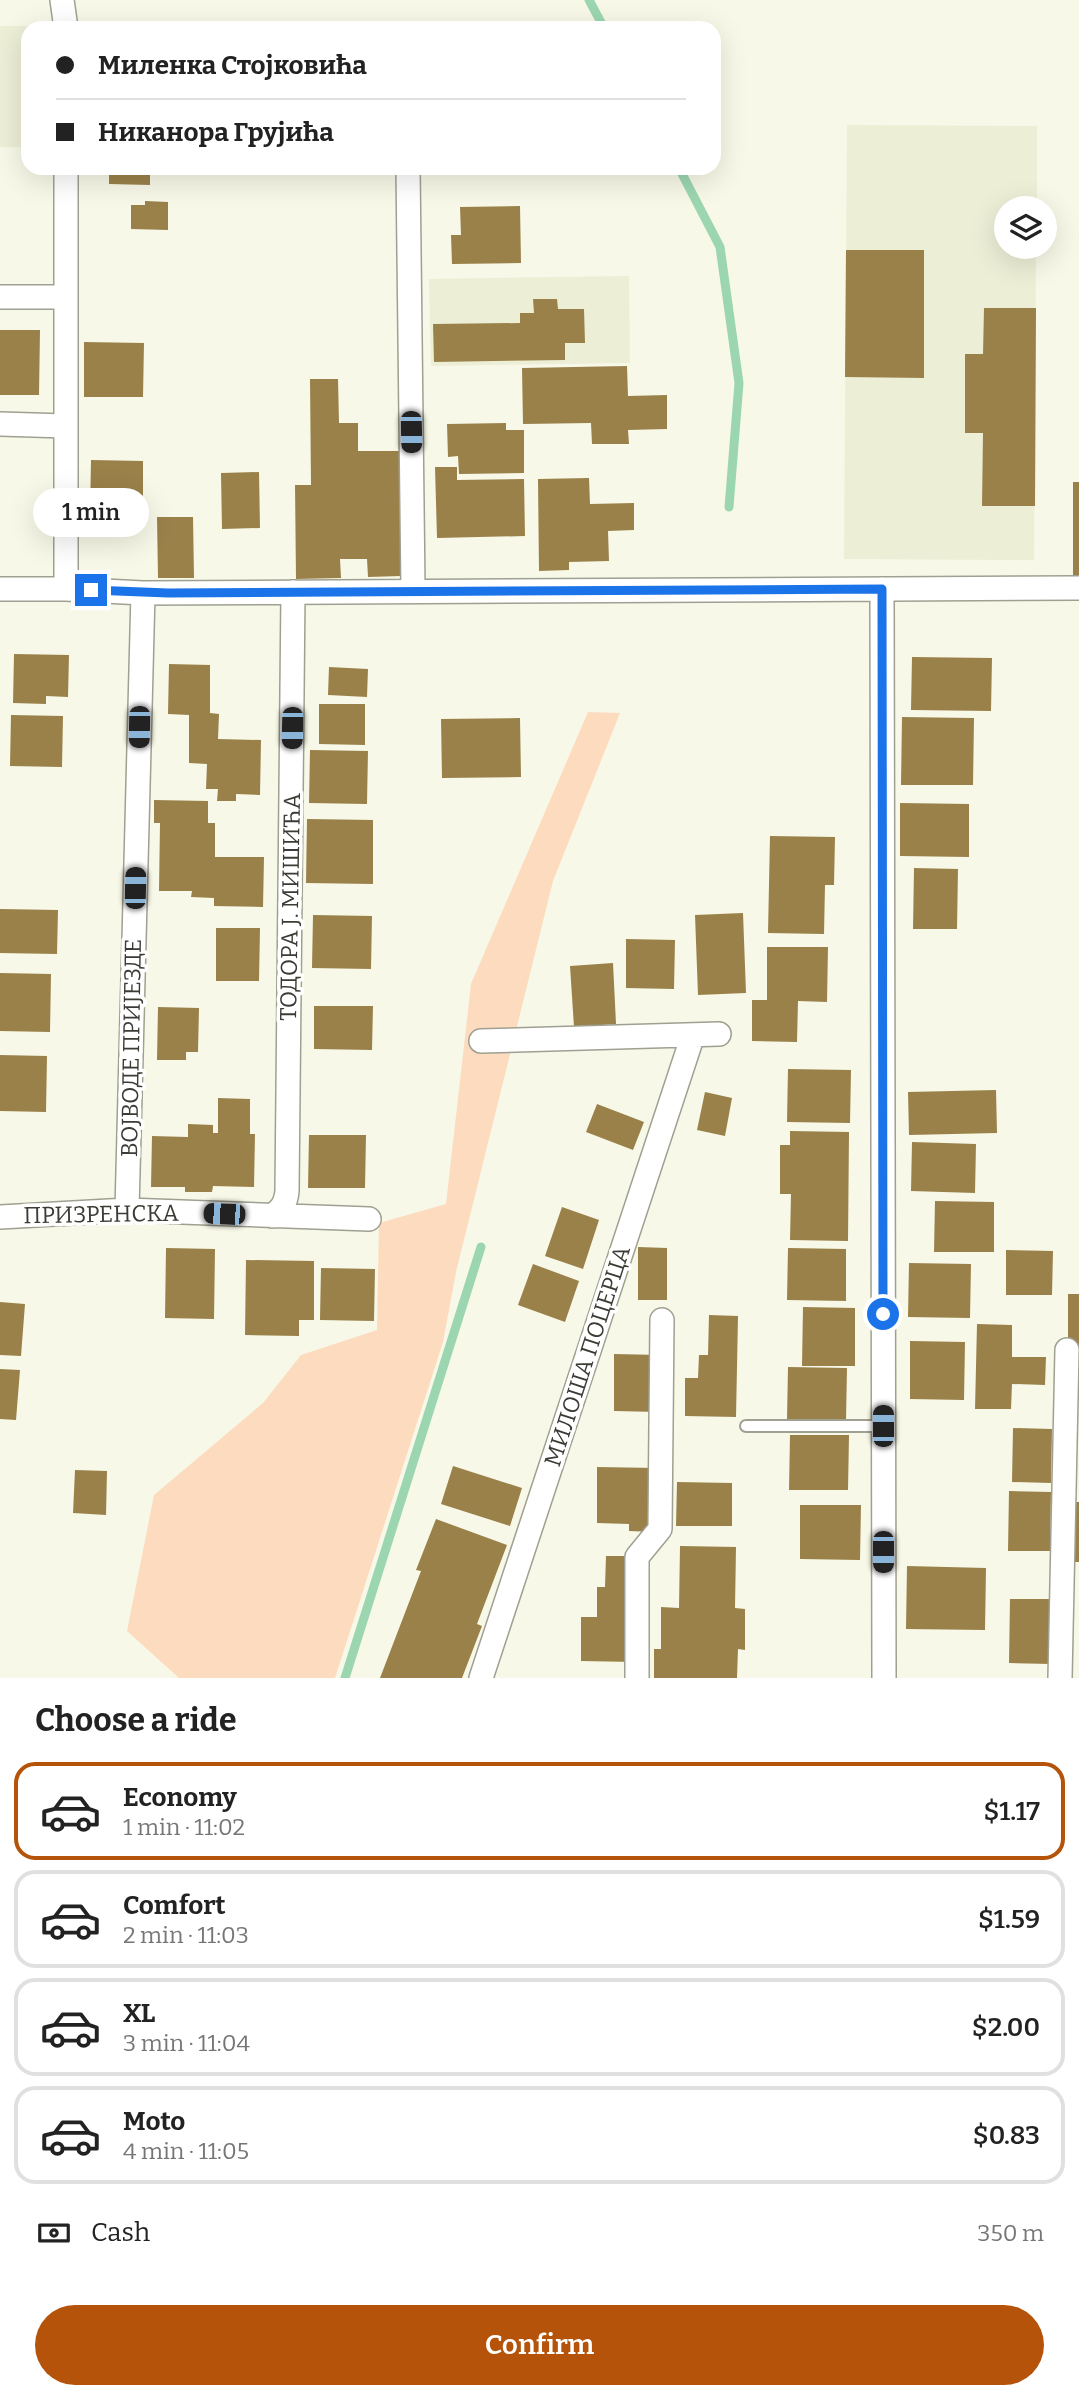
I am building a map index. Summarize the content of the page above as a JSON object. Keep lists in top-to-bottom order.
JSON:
{
  "streets": {
    "street": [
      "ТОДОРА Ј. МИШИЋА",
      "ВОЈВОДЕ ПРИЈЕЗДЕ",
      "ПРИЗРЕНСКА",
      "МИЛОША ПОЦЕРЦА"
    ]
  },
  "crossings": [
    ["ТОДОРА Ј. МИШИЋА", "ПРИЗРЕНСКА"],
    ["ВОЈВОДЕ ПРИЈЕЗДЕ", "ПРИЗРЕНСКА"]
  ],
  "page": {
    "banner": ["Миленка Стојковића", "Никанора Грујића"],
    "bubble": "1 min",
    "heading": "Choose a ride",
    "list": [
      {
        "name": "Economy",
        "note": "1 min · 11:02",
        "value": "$1.17"
      },
      {
        "name": "Comfort",
        "note": "2 min · 11:03",
        "value": "$1.59"
      },
      {
        "name": "XL",
        "note": "3 min · 11:04",
        "value": "$2.00"
      },
      {
        "name": "Moto",
        "note": "4 min · 11:05",
        "value": "$0.83"
      }
    ],
    "pay": ["Cash", "350 m"],
    "buttons": "Confirm"
  }
}
